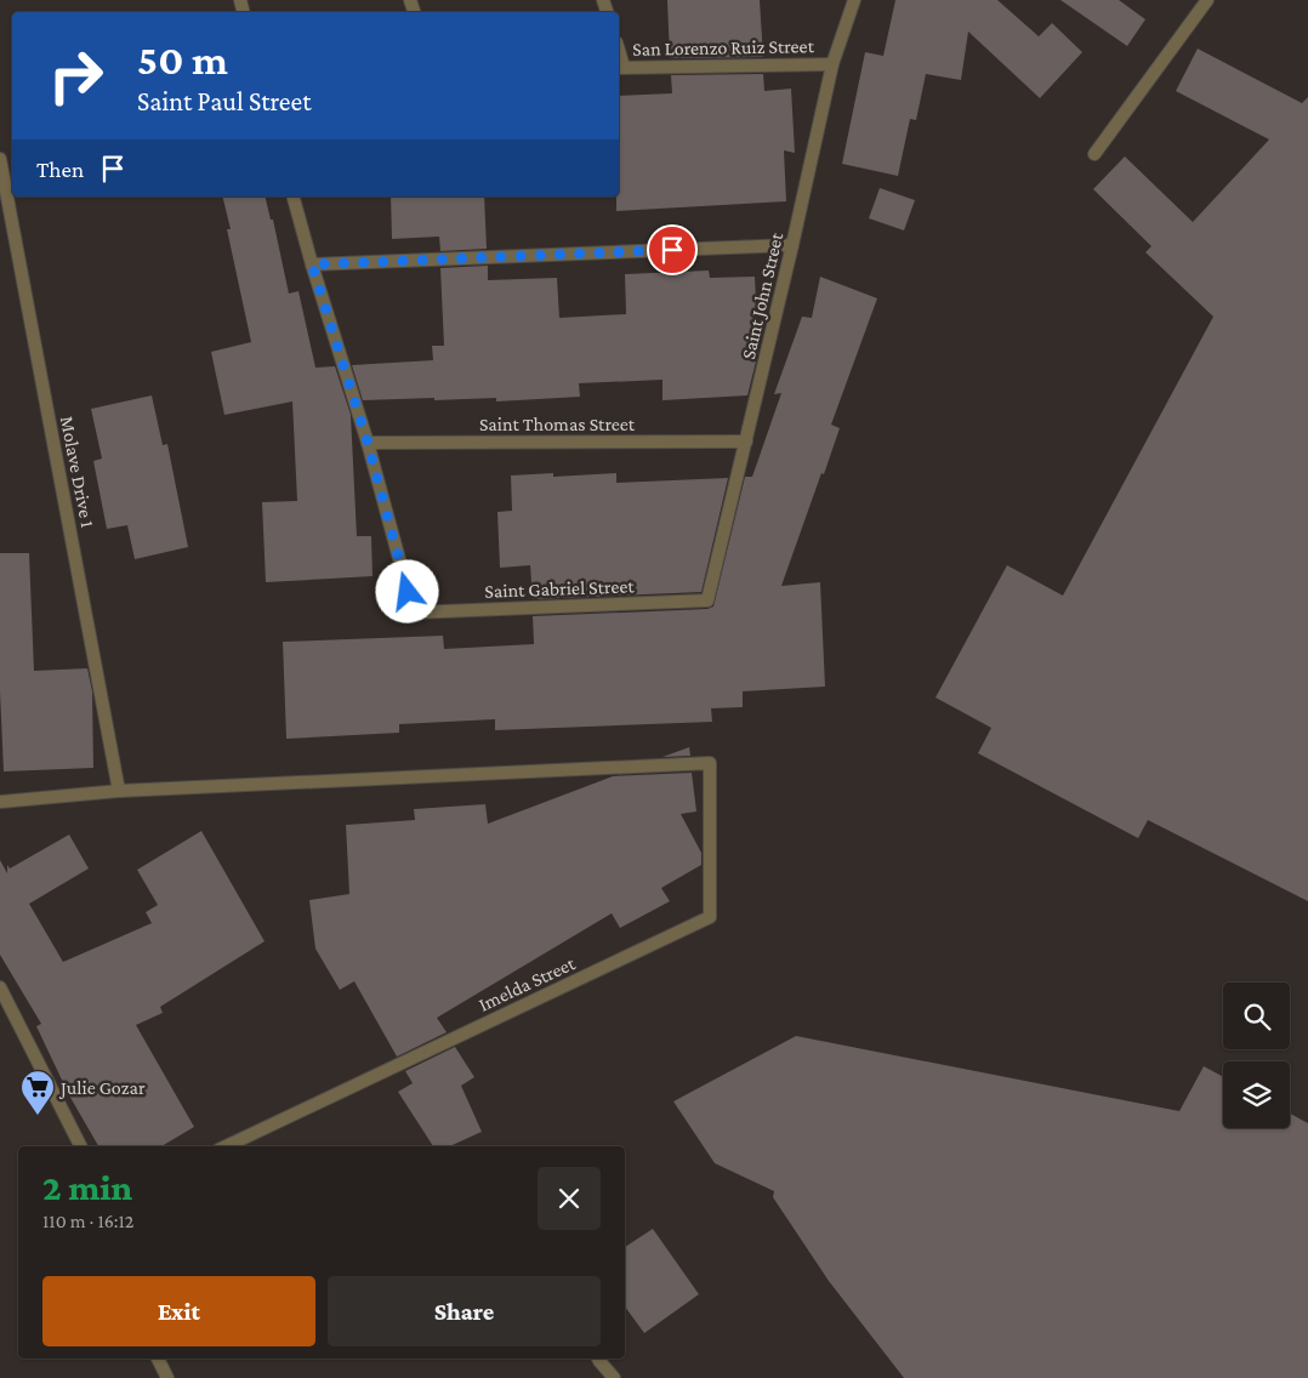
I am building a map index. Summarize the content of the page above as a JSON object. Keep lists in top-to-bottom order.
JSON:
{
  "streets": {
    "street": [
      "San Lorenzo Ruiz Street",
      "Saint John Street",
      "Saint Thomas Street",
      "Molave Drive 1",
      "Saint Gabriel Street",
      "Imelda Street"
    ]
  },
  "crossings": [
    ["San Lorenzo Ruiz Street", "Saint John Street"],
    ["Saint John Street", "Saint Thomas Street"],
    ["Saint John Street", "Saint Gabriel Street"],
    ["Saint Thomas Street", "Saint Gabriel Street"],
    ["Molave Drive 1", "Imelda Street"]
  ],
  "places": {
    "supermarket": ["Julie Gozar"]
  },
  "page": {
    "turn": ["50 m", "Saint Paul Street"],
    "then": "Then",
    "heading": ["2 min", "110 m · 16:12"],
    "buttons": ["Exit", "Share"]
  }
}
